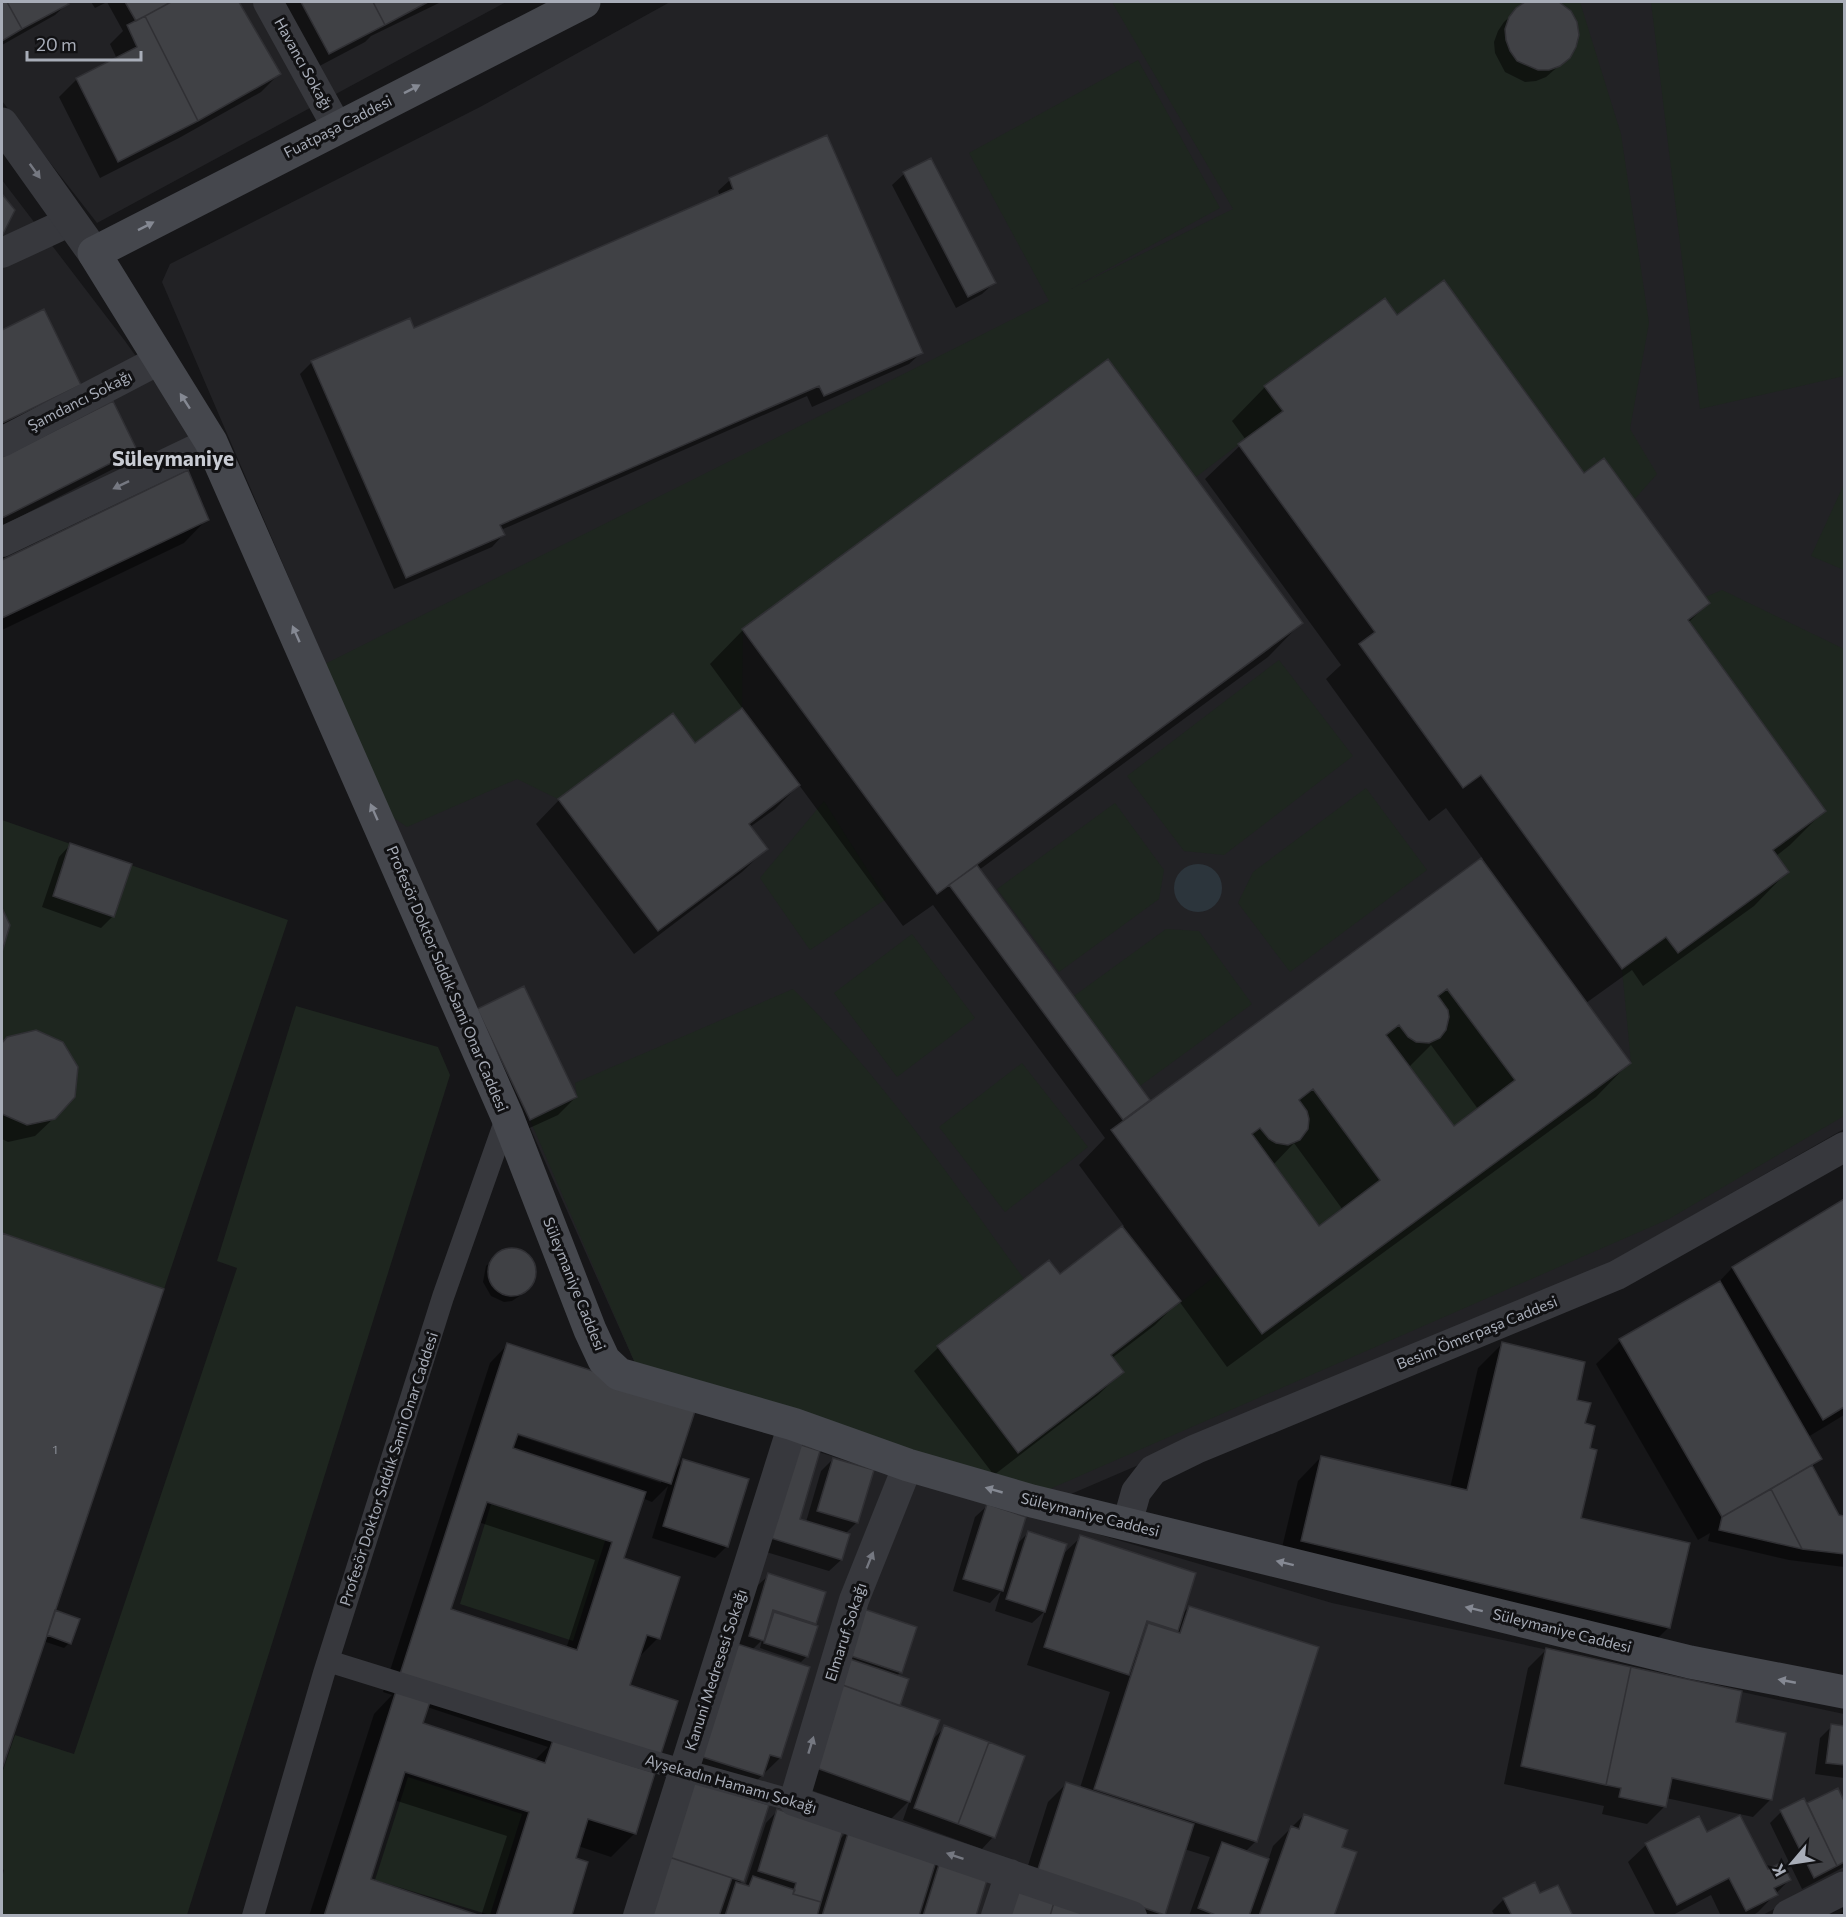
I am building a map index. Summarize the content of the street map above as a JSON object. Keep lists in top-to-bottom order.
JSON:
{
  "streets": {
    "main road": ["Fuatpaşa Caddesi", "Profesör Doktor Sıddık Sami Onar Caddesi", "Süleymaniye Caddesi"],
    "street": [
      "Havancı Sokağı",
      "Şamdancı Sokağı",
      "Besim Ömerpaşa Caddesi",
      "Elmaruf Sokağı",
      "Kanuni Medresesi Sokağı",
      "Ayşekadın Hamamı Sokağı"
    ]
  },
  "crossings": [
    ["Havancı Sokağı", "Fuatpaşa Caddesi"],
    ["Fuatpaşa Caddesi", "Profesör Doktor Sıddık Sami Onar Caddesi"],
    ["Şamdancı Sokağı", "Profesör Doktor Sıddık Sami Onar Caddesi"],
    ["Profesör Doktor Sıddık Sami Onar Caddesi", "Süleymaniye Caddesi"],
    ["Profesör Doktor Sıddık Sami Onar Caddesi", "Ayşekadın Hamamı Sokağı"],
    ["Süleymaniye Caddesi", "Besim Ömerpaşa Caddesi"],
    ["Süleymaniye Caddesi", "Elmaruf Sokağı"],
    ["Süleymaniye Caddesi", "Kanuni Medresesi Sokağı"],
    ["Elmaruf Sokağı", "Ayşekadın Hamamı Sokağı"],
    ["Kanuni Medresesi Sokağı", "Ayşekadın Hamamı Sokağı"]
  ],
  "one_way": [
    "Fuatpaşa Caddesi",
    "Profesör Doktor Sıddık Sami Onar Caddesi",
    "Süleymaniye Caddesi",
    "Elmaruf Sokağı"
  ],
  "districts": ["Süleymaniye"],
  "house_numbers": ["1"],
  "scale_bar": "20 m",
  "north": "bottom left"
}
